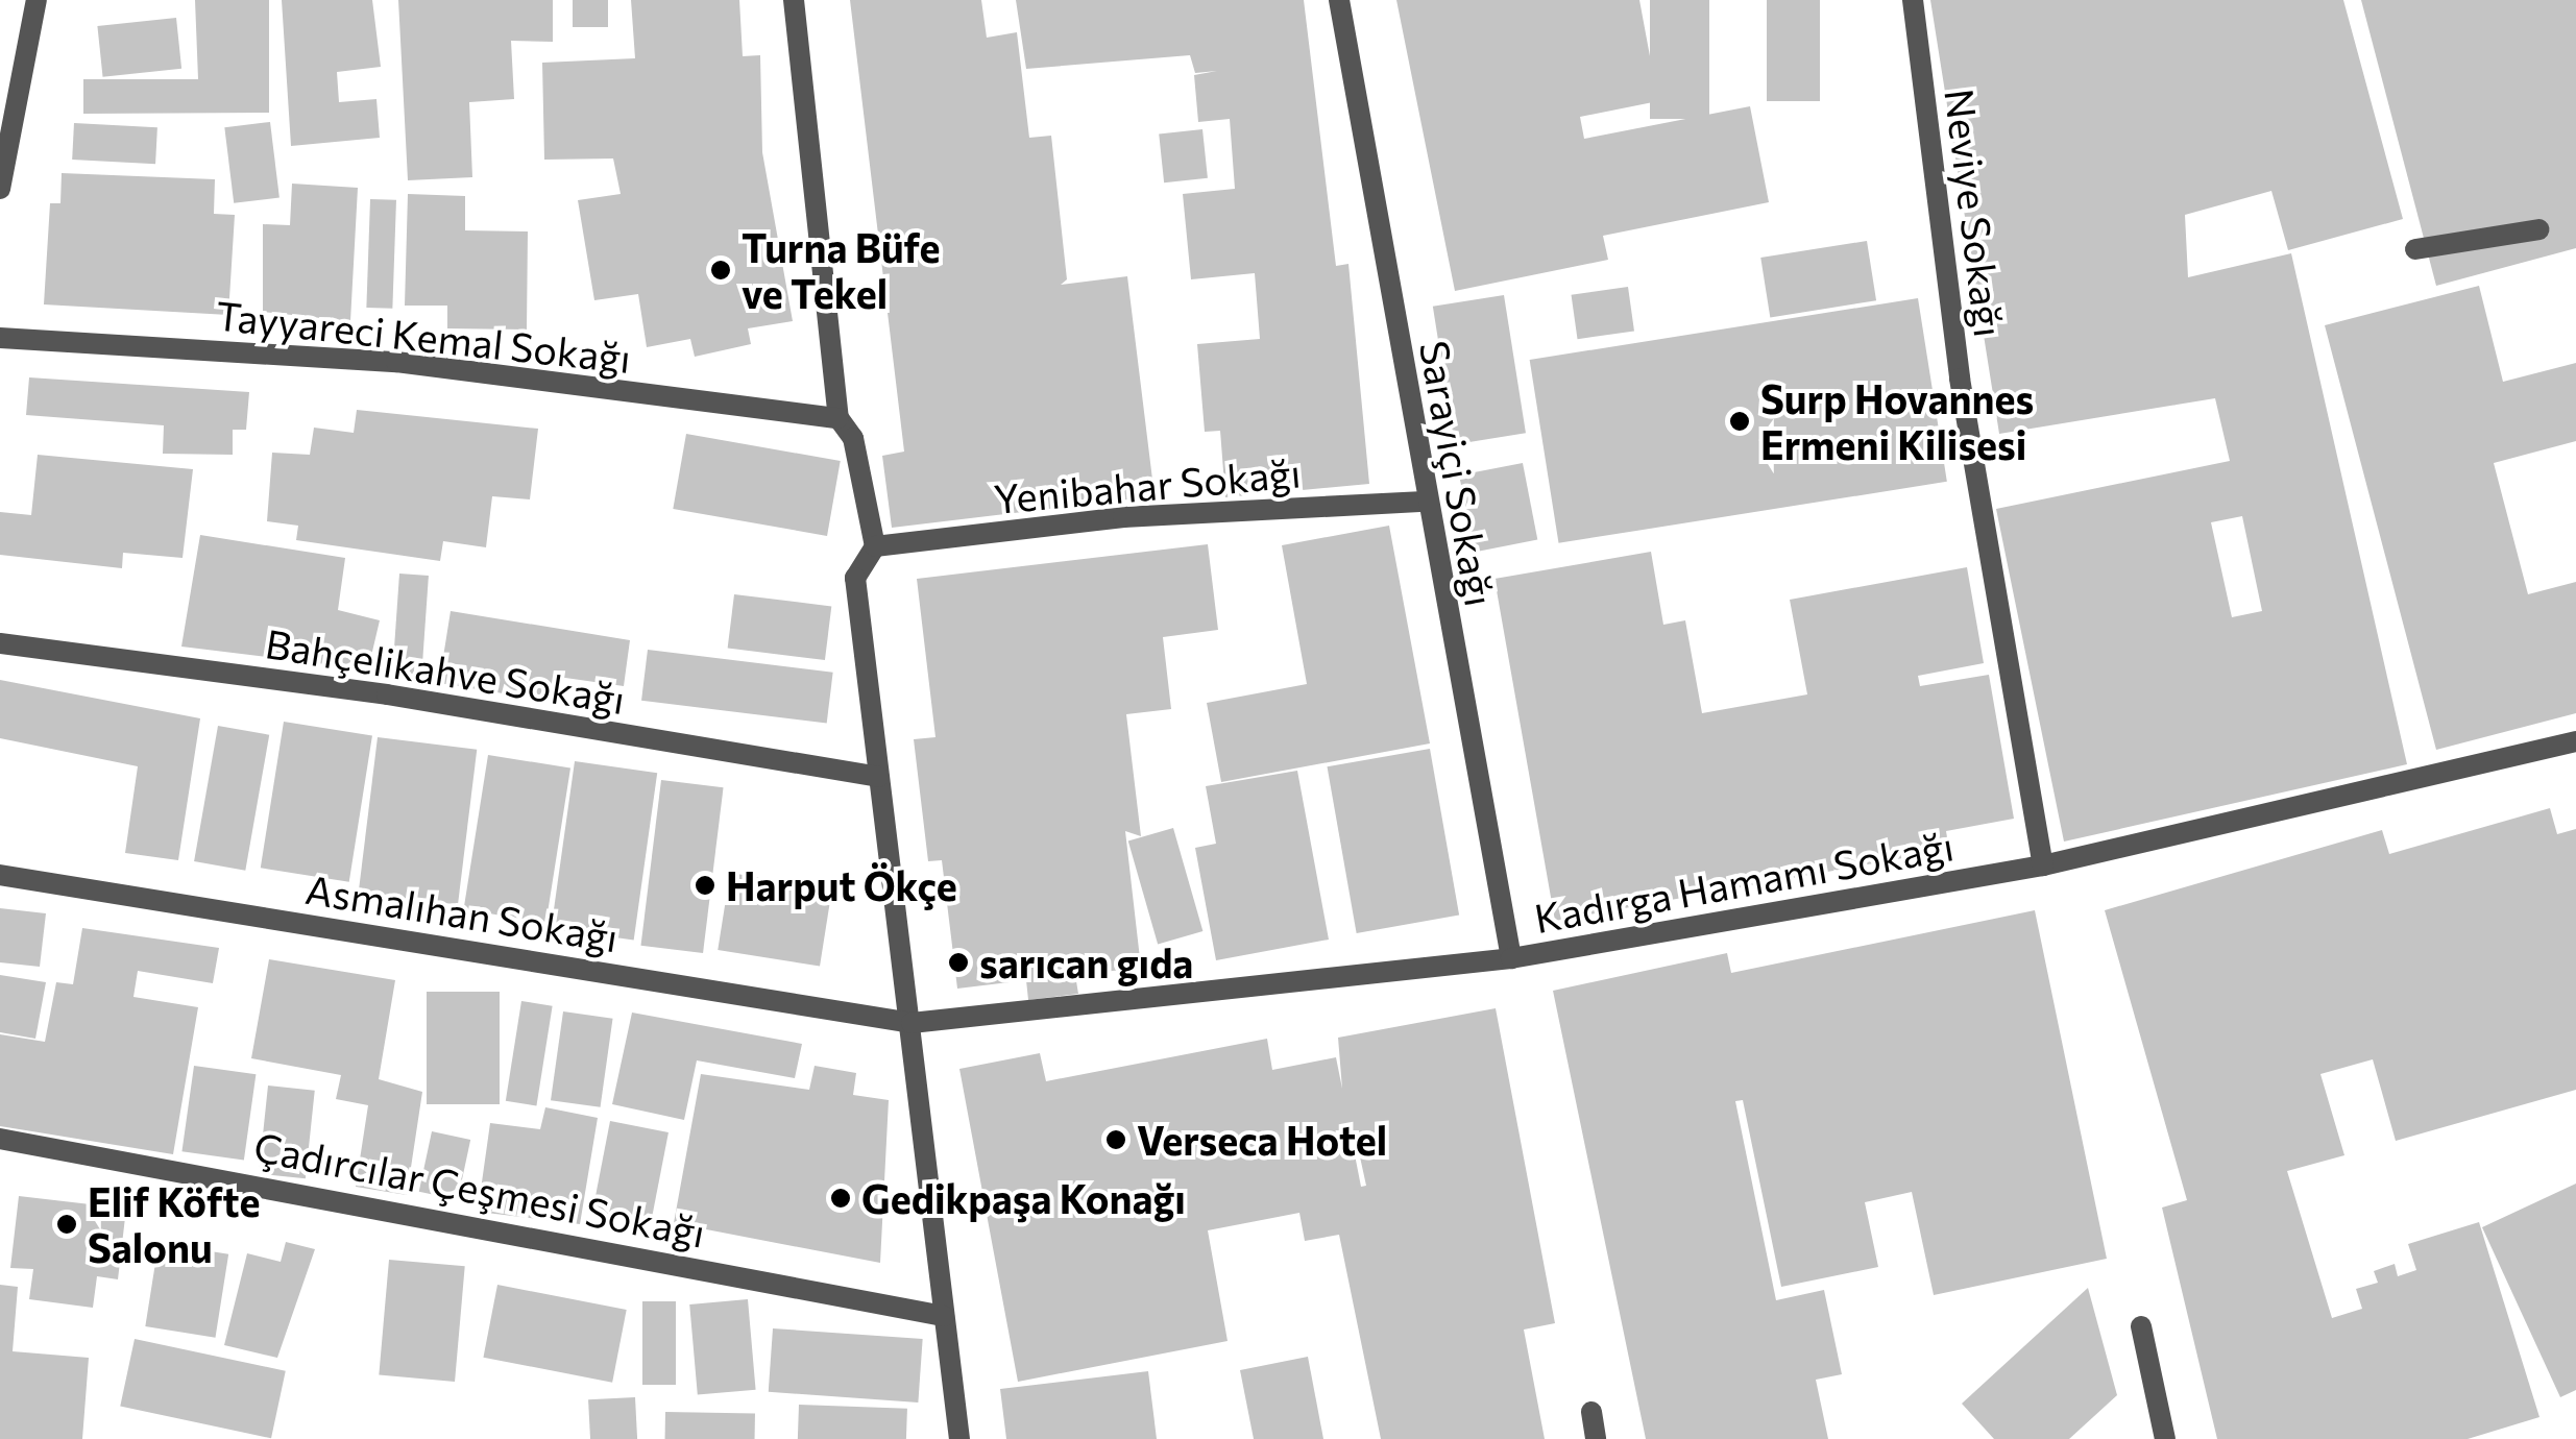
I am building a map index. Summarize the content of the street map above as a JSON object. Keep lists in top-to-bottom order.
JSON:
{
  "streets": {
    "street": [
      "Neviye Sokağı",
      "Tayyareci Kemal Sokağı",
      "Sarayiçi Sokağı",
      "Yenibahar Sokağı",
      "Bahçelikahve Sokağı",
      "Kadırga Hamamı Sokağı",
      "Asmalıhan Sokağı",
      "Çadırcılar Çeşmesi Sokağı"
    ]
  },
  "crossings": [
    ["Neviye Sokağı", "Kadırga Hamamı Sokağı"],
    ["Sarayiçi Sokağı", "Yenibahar Sokağı"],
    ["Sarayiçi Sokağı", "Kadırga Hamamı Sokağı"],
    ["Kadırga Hamamı Sokağı", "Asmalıhan Sokağı"]
  ],
  "places": [
    "Turna Büfe ve Tekel",
    "Surp Hovannes Ermeni Kilisesi",
    "Harput Ökçe",
    "sarıcan gıda",
    "Verseca Hotel",
    "Gedikpaşa Konağı",
    "Elif Köfte Salonu"
  ]
}
